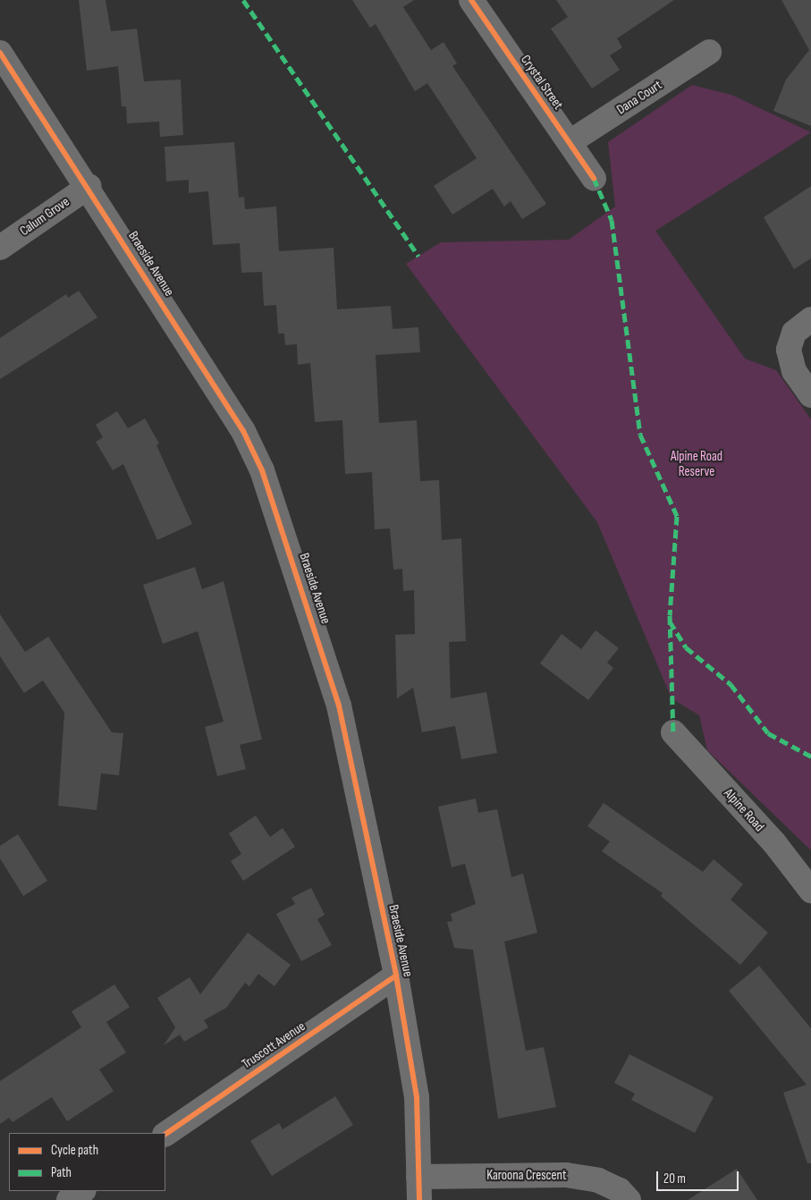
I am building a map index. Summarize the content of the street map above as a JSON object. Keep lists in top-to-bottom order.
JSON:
{
  "streets": {
    "street": [
      "Crystal Street",
      "Dana Court",
      "Calum Grove",
      "Braeside Avenue",
      "Alpine Road",
      "Truscott Avenue",
      "Karoona Crescent"
    ]
  },
  "crossings": [
    ["Crystal Street", "Dana Court"],
    ["Calum Grove", "Braeside Avenue"],
    ["Braeside Avenue", "Truscott Avenue"],
    ["Braeside Avenue", "Karoona Crescent"]
  ],
  "parks": ["Alpine Road Reserve"],
  "legend": ["Cycle path", "Path"],
  "scale_bar": "20 m"
}
